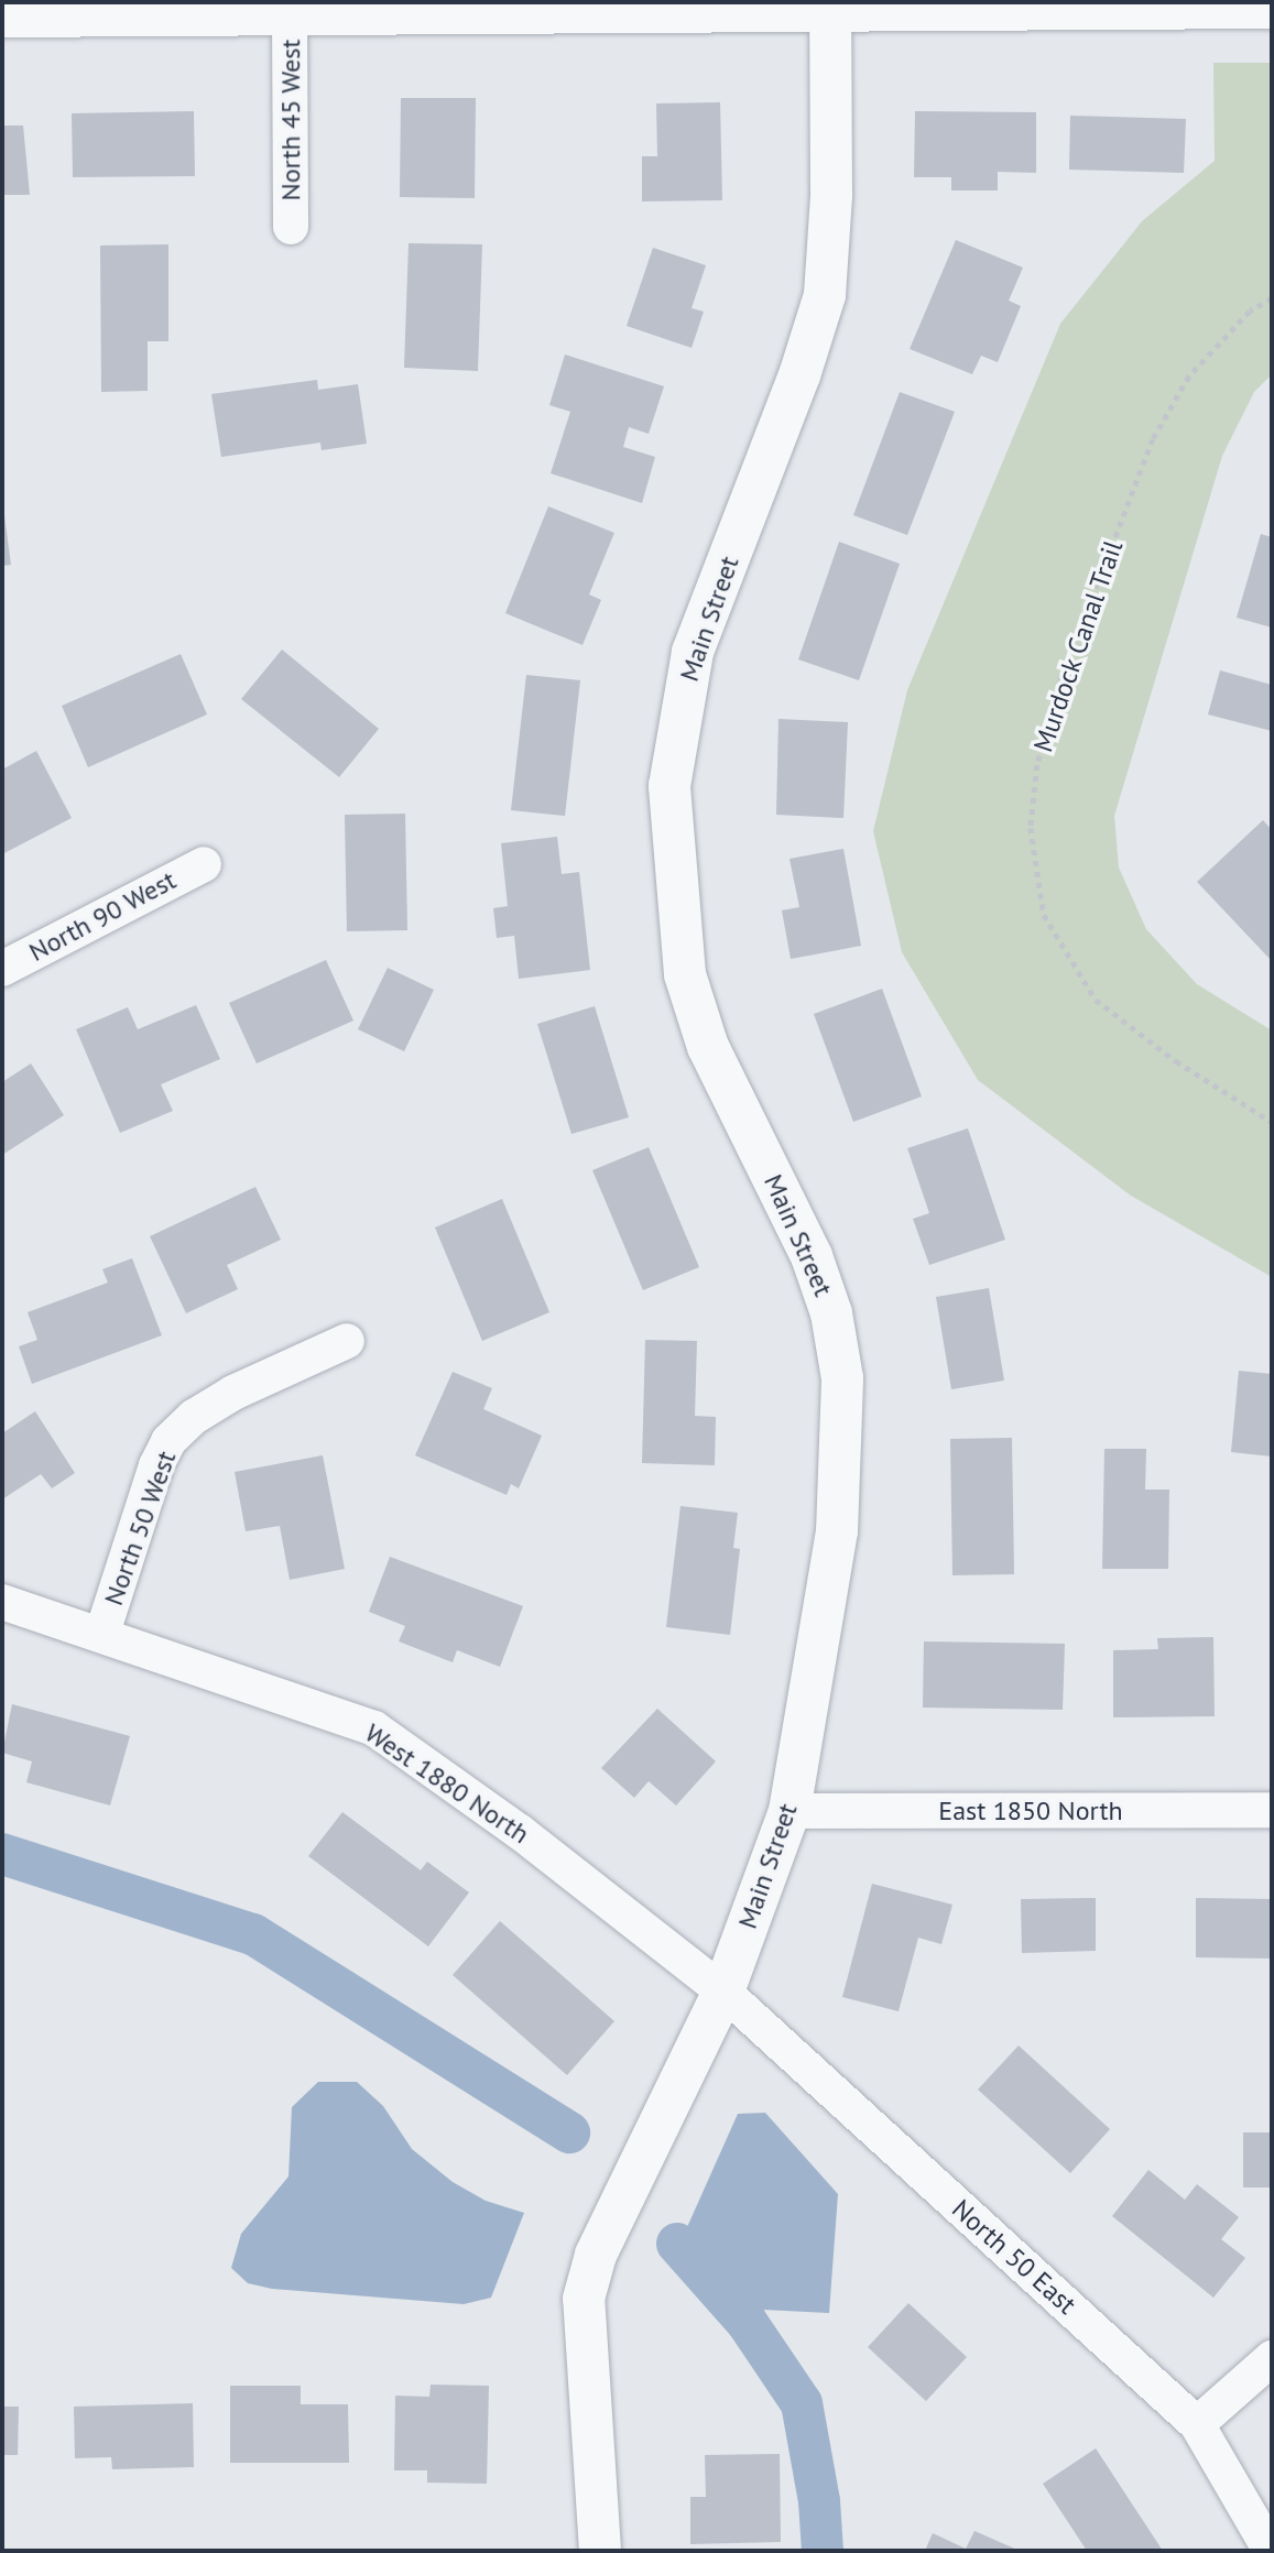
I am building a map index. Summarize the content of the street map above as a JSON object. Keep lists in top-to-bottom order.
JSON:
{
  "streets": {
    "street": [
      "North 45 West",
      "Main Street",
      "North 90 West",
      "North 50 West",
      "West 1880 North",
      "East 1850 North",
      "North 50 East"
    ],
    "path": ["Murdock Canal Trail"]
  },
  "crossings": [
    ["Main Street", "West 1880 North"],
    ["Main Street", "East 1850 North"],
    ["Main Street", "North 50 East"],
    ["North 50 West", "West 1880 North"],
    ["West 1880 North", "North 50 East"]
  ]
}
